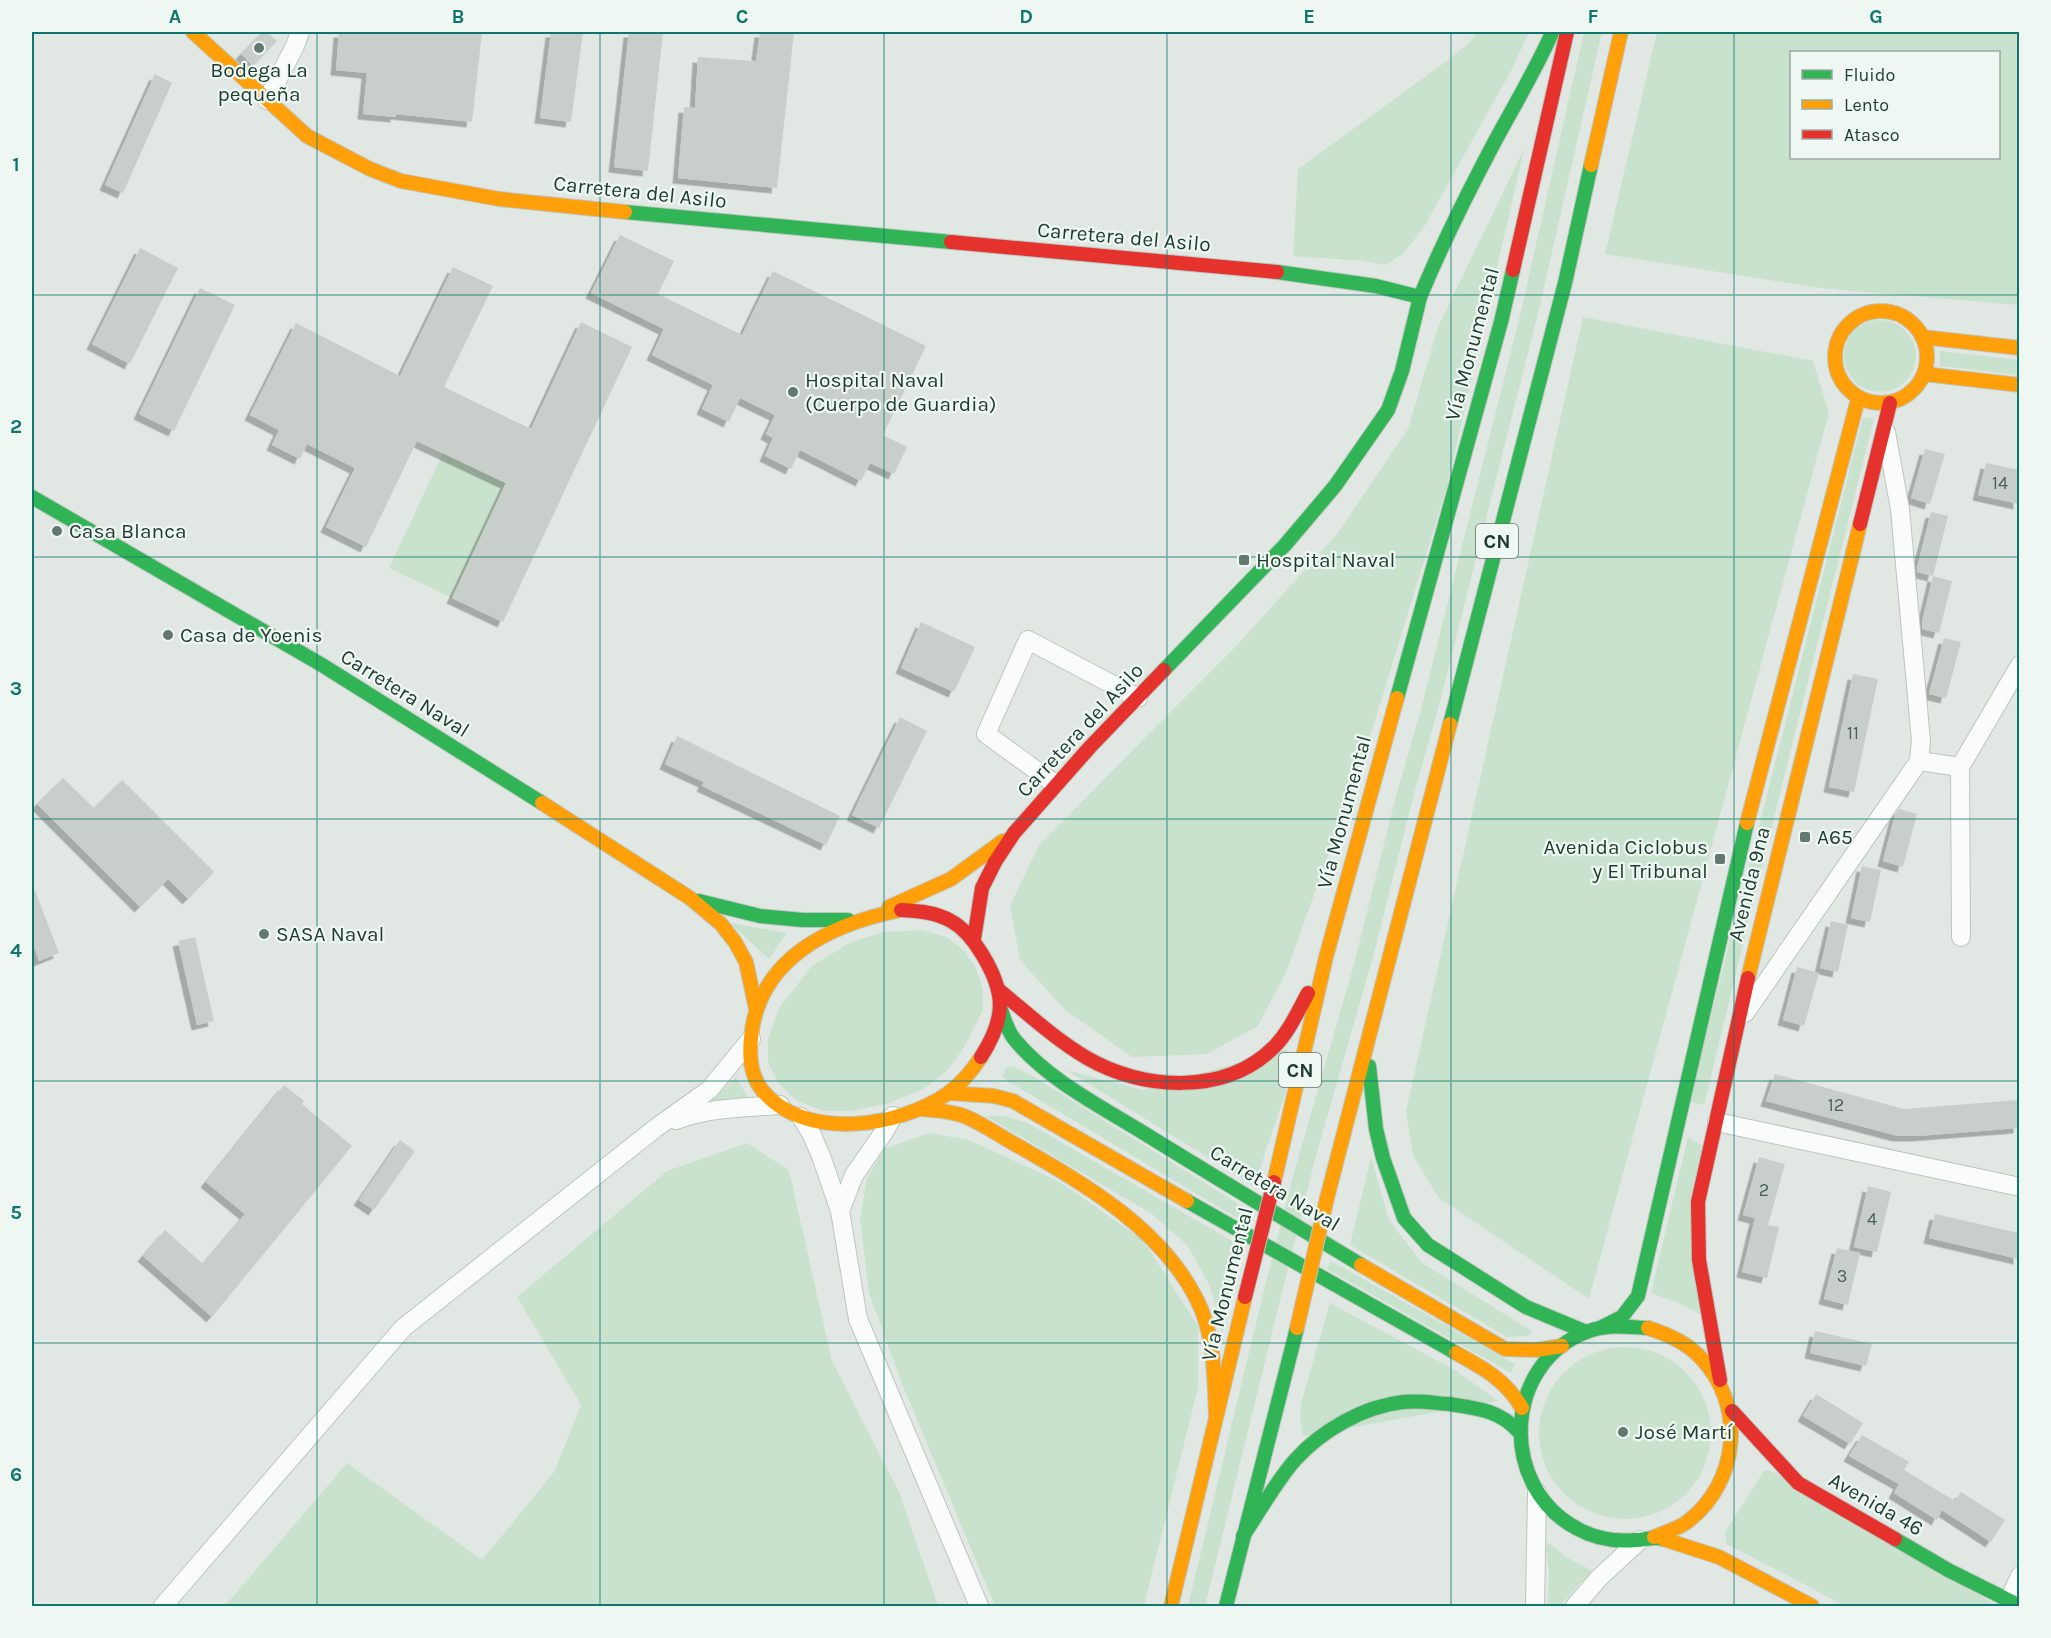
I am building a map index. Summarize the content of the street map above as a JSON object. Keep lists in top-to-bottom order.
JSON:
{
  "streets": {
    "main road": [
      "Carretera del Asilo",
      "Vía Monumental",
      "CN",
      "Carretera Naval",
      "Avenida 9na",
      "Avenida 46"
    ]
  },
  "crossings": [
    ["Carretera Naval", "Avenida 9na"],
    ["Carretera Naval", "Avenida 46"],
    ["Avenida 9na", "Avenida 46"]
  ],
  "places": {
    "other": [
      "Bodega La pequeña",
      "Hospital Naval (Cuerpo de Guardia)",
      "Casa Blanca",
      "Casa de Yoenis",
      "SASA Naval",
      "José Martí"
    ],
    "transit": ["Hospital Naval", "A65", "Avenida Ciclobus y El Tribunal"]
  },
  "house_numbers": [
    "14",
    "11",
    "12",
    "2",
    "4",
    "3"
  ],
  "legend": ["Fluido", "Lento", "Atasco"],
  "grid": {
    "columns": [
      "A",
      "B",
      "C",
      "D",
      "E",
      "F",
      "G"
    ],
    "rows": [
      "1",
      "2",
      "3",
      "4",
      "5",
      "6"
    ]
  }
}
